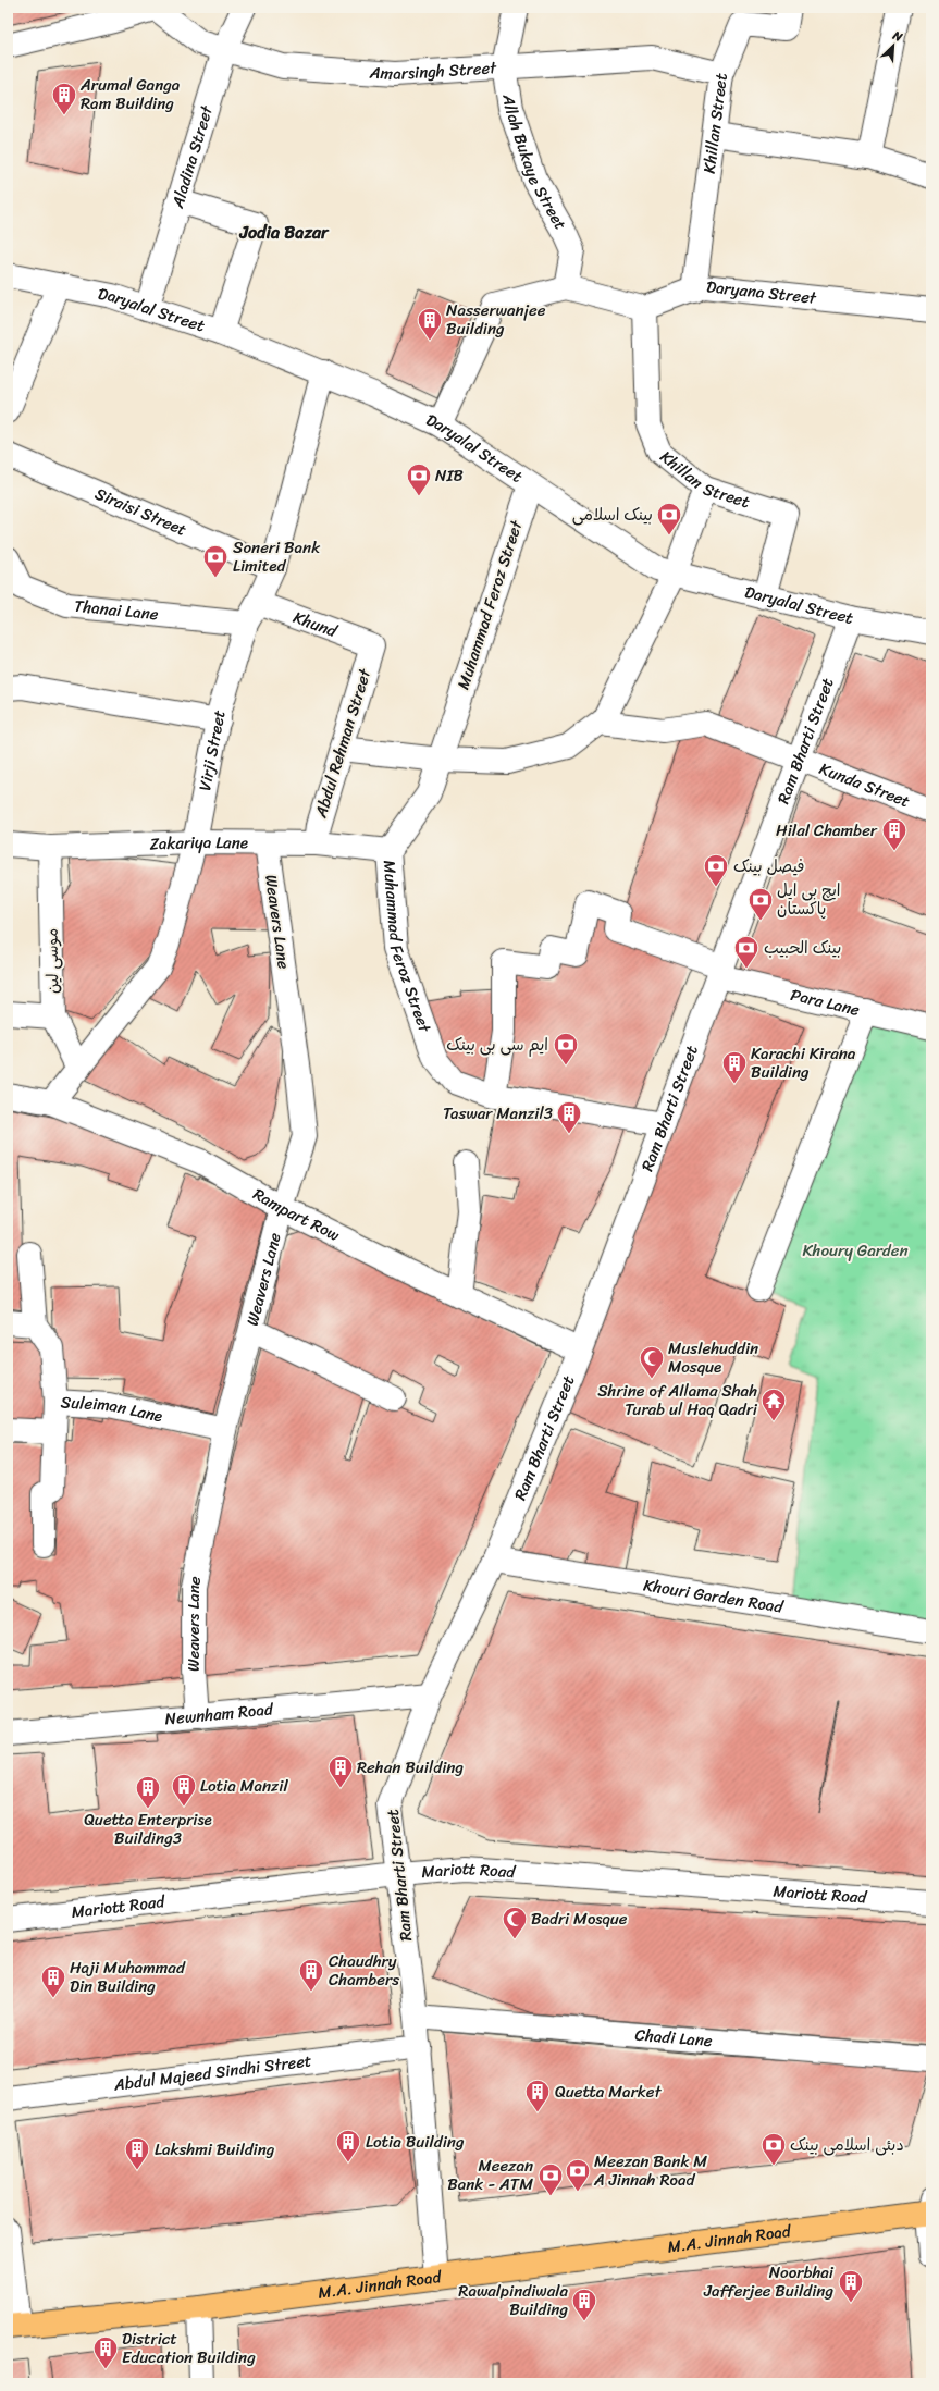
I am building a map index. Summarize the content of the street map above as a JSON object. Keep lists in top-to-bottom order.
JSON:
{
  "streets": {
    "highway": ["M.A. Jinnah Road"],
    "street": [
      "Amarsingh Street",
      "Khillan Street",
      "Aladina Street",
      "Allah Bukaye Street",
      "Daryana Street",
      "Daryalal Street",
      "Siraisi Street",
      "Muhammad Feroz Street",
      "Thanai Lane",
      "Khund",
      "Ram Bharti Street",
      "Abdul Rehman Street",
      "Virji Street",
      "Kunda Street",
      "Zakariya Lane",
      "Weavers Lane",
      "موسی لین",
      "Para Lane",
      "Rampart Row",
      "Suleiman Lane",
      "Khouri Garden Road",
      "Newnham Road",
      "Mariott Road",
      "Chadi Lane",
      "Abdul Majeed Sindhi Street"
    ]
  },
  "crossings": [
    ["Amarsingh Street", "Khillan Street"],
    ["Amarsingh Street", "Aladina Street"],
    ["Amarsingh Street", "Allah Bukaye Street"],
    ["Khillan Street", "Daryana Street"],
    ["Khillan Street", "Daryalal Street"],
    ["Aladina Street", "Daryalal Street"],
    ["Daryalal Street", "Muhammad Feroz Street"],
    ["Daryalal Street", "Ram Bharti Street"],
    ["Daryalal Street", "Virji Street"],
    ["Siraisi Street", "Virji Street"],
    ["Muhammad Feroz Street", "Ram Bharti Street"],
    ["Muhammad Feroz Street", "Zakariya Lane"],
    ["Muhammad Feroz Street", "Para Lane"],
    ["Thanai Lane", "Virji Street"],
    ["Khund", "Abdul Rehman Street"],
    ["Khund", "Virji Street"],
    ["Ram Bharti Street", "Kunda Street"],
    ["Ram Bharti Street", "Para Lane"],
    ["Ram Bharti Street", "Rampart Row"],
    ["Ram Bharti Street", "Khouri Garden Road"],
    ["Ram Bharti Street", "Newnham Road"],
    ["Ram Bharti Street", "Mariott Road"],
    ["Ram Bharti Street", "Chadi Lane"],
    ["Ram Bharti Street", "Abdul Majeed Sindhi Street"],
    ["Ram Bharti Street", "M.A. Jinnah Road"],
    ["Abdul Rehman Street", "Zakariya Lane"],
    ["Virji Street", "Zakariya Lane"],
    ["Virji Street", "موسی لین"],
    ["Virji Street", "Rampart Row"],
    ["Zakariya Lane", "Weavers Lane"],
    ["Zakariya Lane", "موسی لین"],
    ["Weavers Lane", "Rampart Row"],
    ["Weavers Lane", "Suleiman Lane"],
    ["Weavers Lane", "Newnham Road"]
  ],
  "districts": ["Jodia Bazar"],
  "parks": ["Khoury Garden"],
  "places": {
    "building": [
      "Arumal Ganga Ram Building",
      "Nasserwanjee Building",
      "Hilal Chamber",
      "Karachi Kirana Building",
      "Taswar Manzil3",
      "Rehan Building",
      "Lotia Manzil",
      "Quetta Enterprise Building3",
      "Chaudhry Chambers",
      "Haji Muhammad Din Building",
      "Quetta Market",
      "Lotia Building",
      "Lakshmi Building",
      "Noorbhai Jafferjee Building",
      "Rawalpindiwala Building",
      "District Education Building"
    ],
    "bank": [
      "NIB",
      "بینک اسلامی",
      "Soneri Bank Limited",
      "فیصل بینک",
      "ایچ بی ایل پاکستان",
      "بينک الحبيب",
      "ایم سی بی بینک",
      "دبئی اسلامی بینک",
      "Meezan Bank M A Jinnah Road",
      "Meezan Bank - ATM"
    ],
    "mosque": ["Muslehuddin Mosque", "Badri Mosque"],
    "temple": ["Shrine of Allama Shah Turab ul Haq Qadri"]
  },
  "north": "top right"
}
